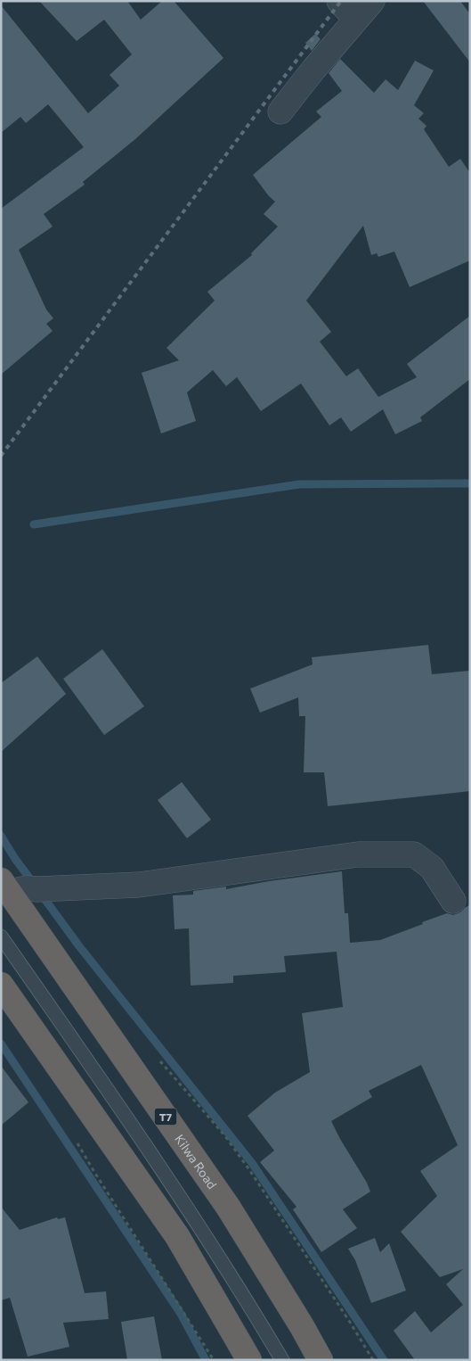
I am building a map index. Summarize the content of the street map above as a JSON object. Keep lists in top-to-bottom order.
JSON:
{
  "streets": {
    "highway": ["T7", "Kilwa Road"]
  }
}
